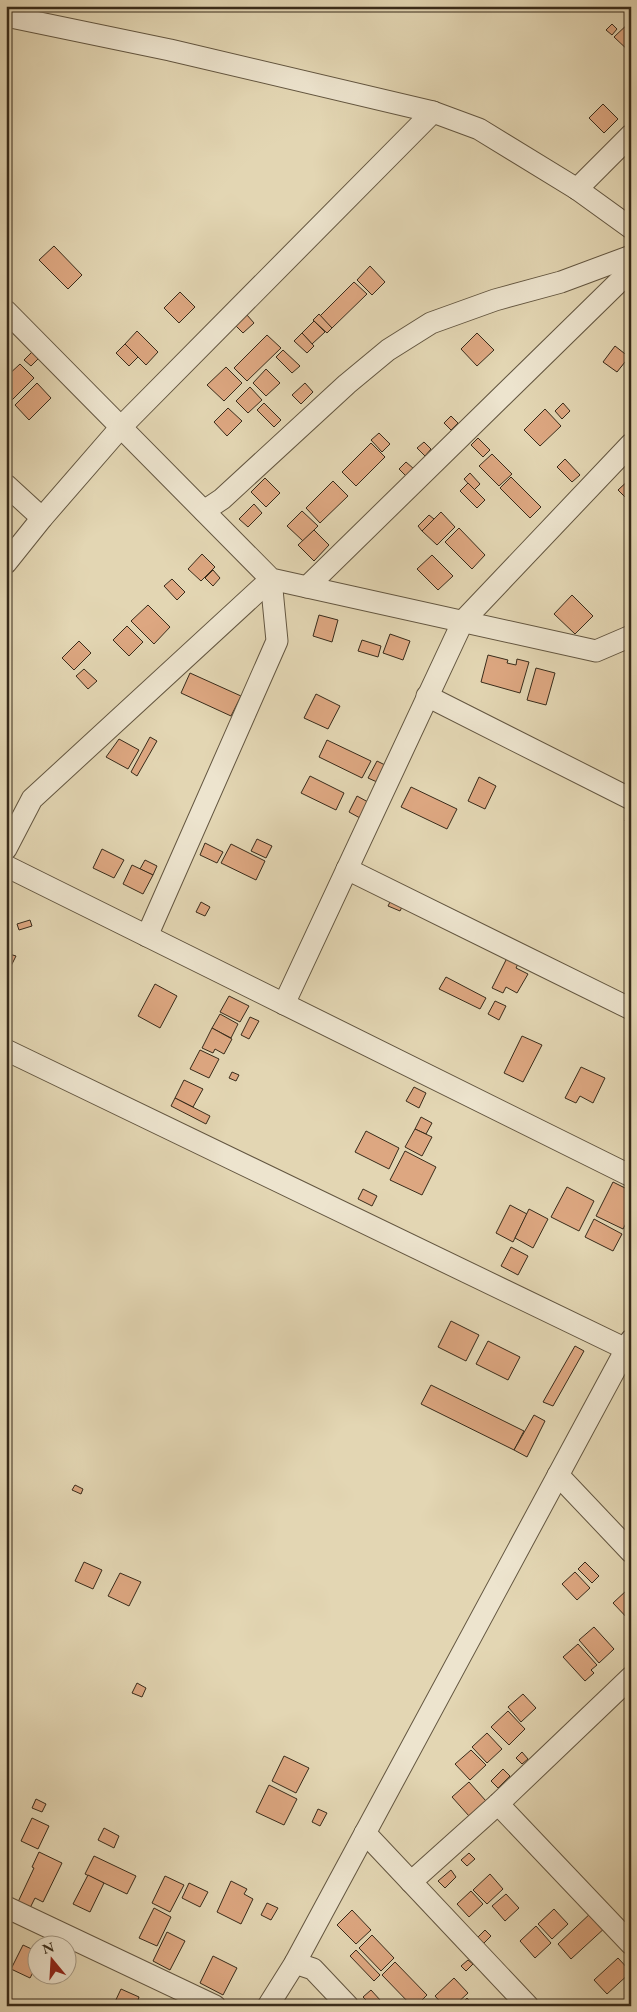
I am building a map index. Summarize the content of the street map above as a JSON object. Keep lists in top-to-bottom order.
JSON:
{
  "north": "top"
}
